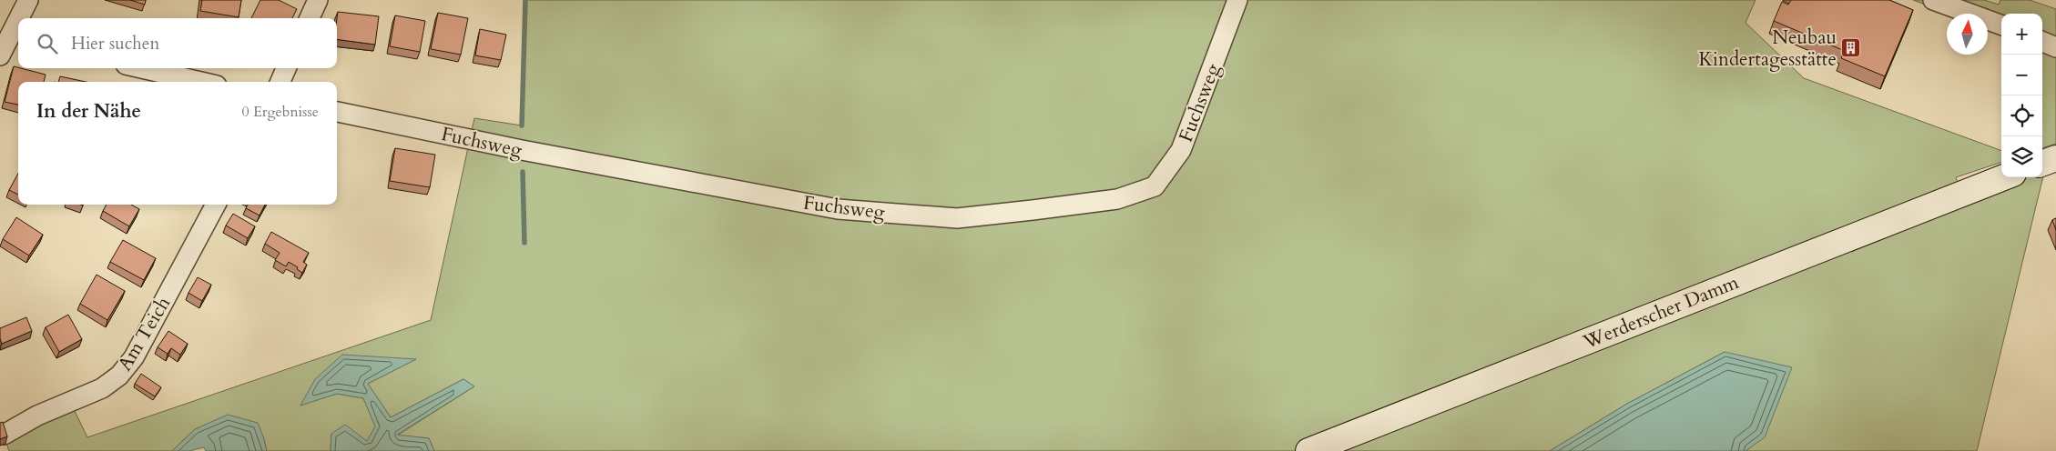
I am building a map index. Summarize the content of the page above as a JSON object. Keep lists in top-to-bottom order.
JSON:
{
  "streets": {
    "street": ["Fuchsweg", "Werderscher Damm", "Am Teich"]
  },
  "places": {
    "building": ["Neubau Kindertagesstätte"]
  },
  "north": "top",
  "page": {
    "map_buttons": ["+", "−"],
    "search": "Hier suchen",
    "heading": ["In der Nähe", "0 Ergebnisse"]
  }
}
